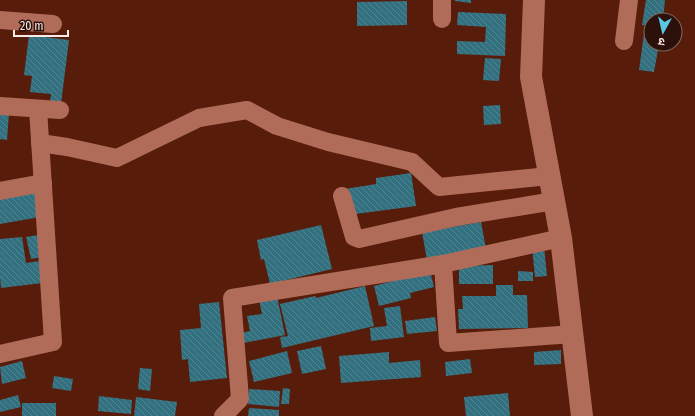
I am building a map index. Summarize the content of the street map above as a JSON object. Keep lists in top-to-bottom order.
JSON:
{
  "scale_bar": "20 m",
  "north": "bottom"
}
